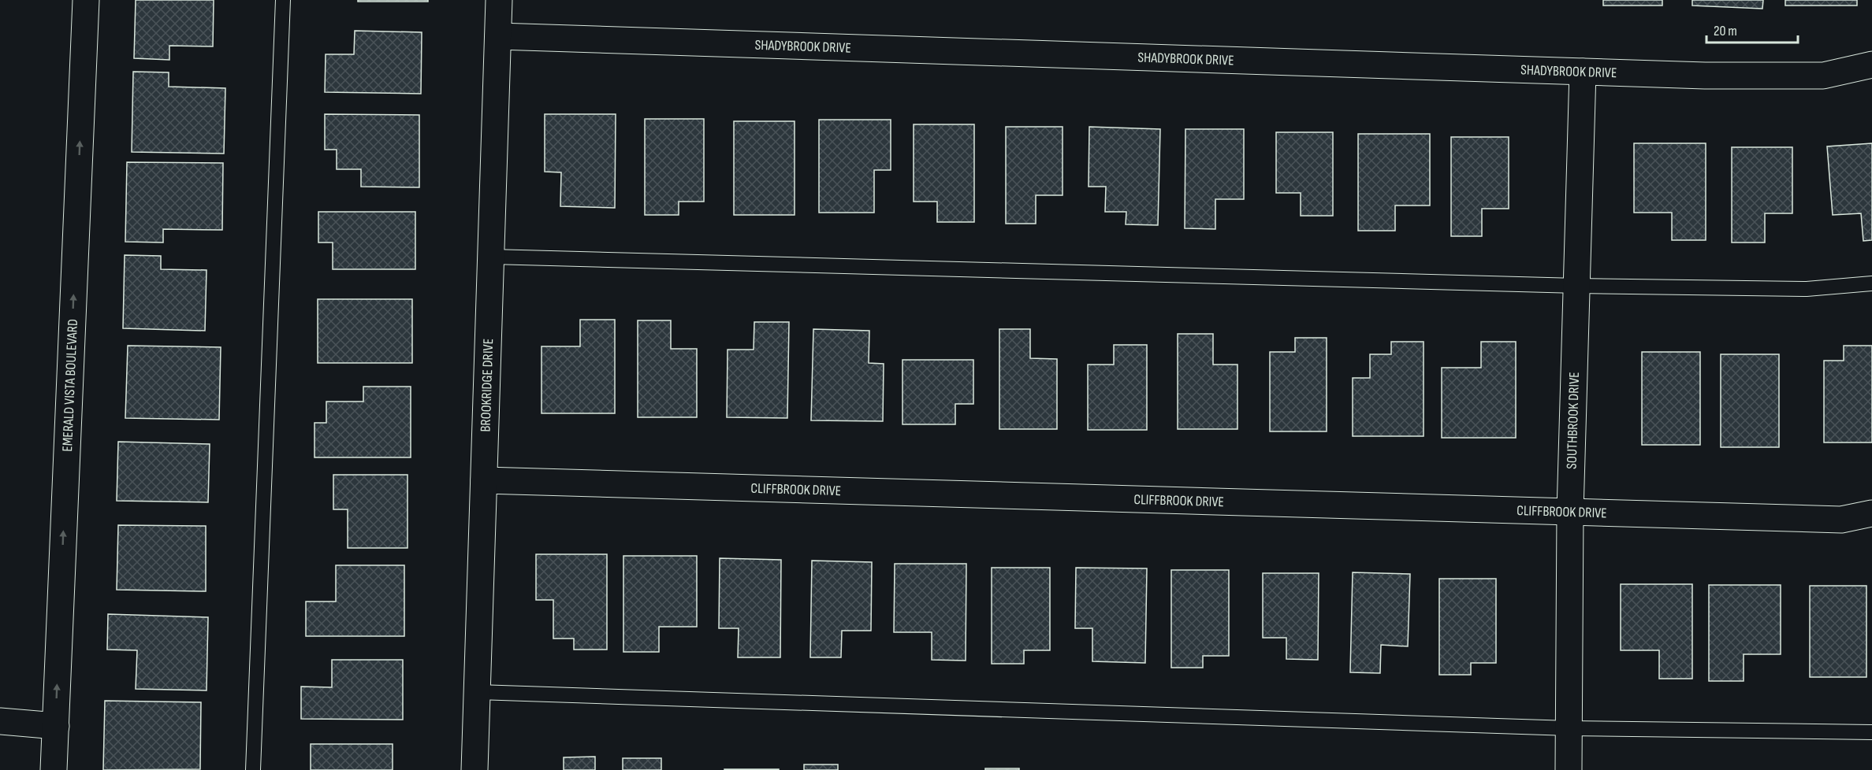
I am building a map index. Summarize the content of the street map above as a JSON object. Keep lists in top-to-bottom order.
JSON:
{
  "streets": {
    "street": [
      "SHADYBROOK DRIVE",
      "EMERALD VISTA BOULEVARD",
      "BROOKRIDGE DRIVE",
      "SOUTHBROOK DRIVE",
      "CLIFFBROOK DRIVE"
    ]
  },
  "crossings": [
    ["SHADYBROOK DRIVE", "BROOKRIDGE DRIVE"],
    ["SHADYBROOK DRIVE", "SOUTHBROOK DRIVE"],
    ["BROOKRIDGE DRIVE", "CLIFFBROOK DRIVE"],
    ["SOUTHBROOK DRIVE", "CLIFFBROOK DRIVE"]
  ],
  "one_way": ["EMERALD VISTA BOULEVARD"],
  "scale_bar": "20 m"
}
